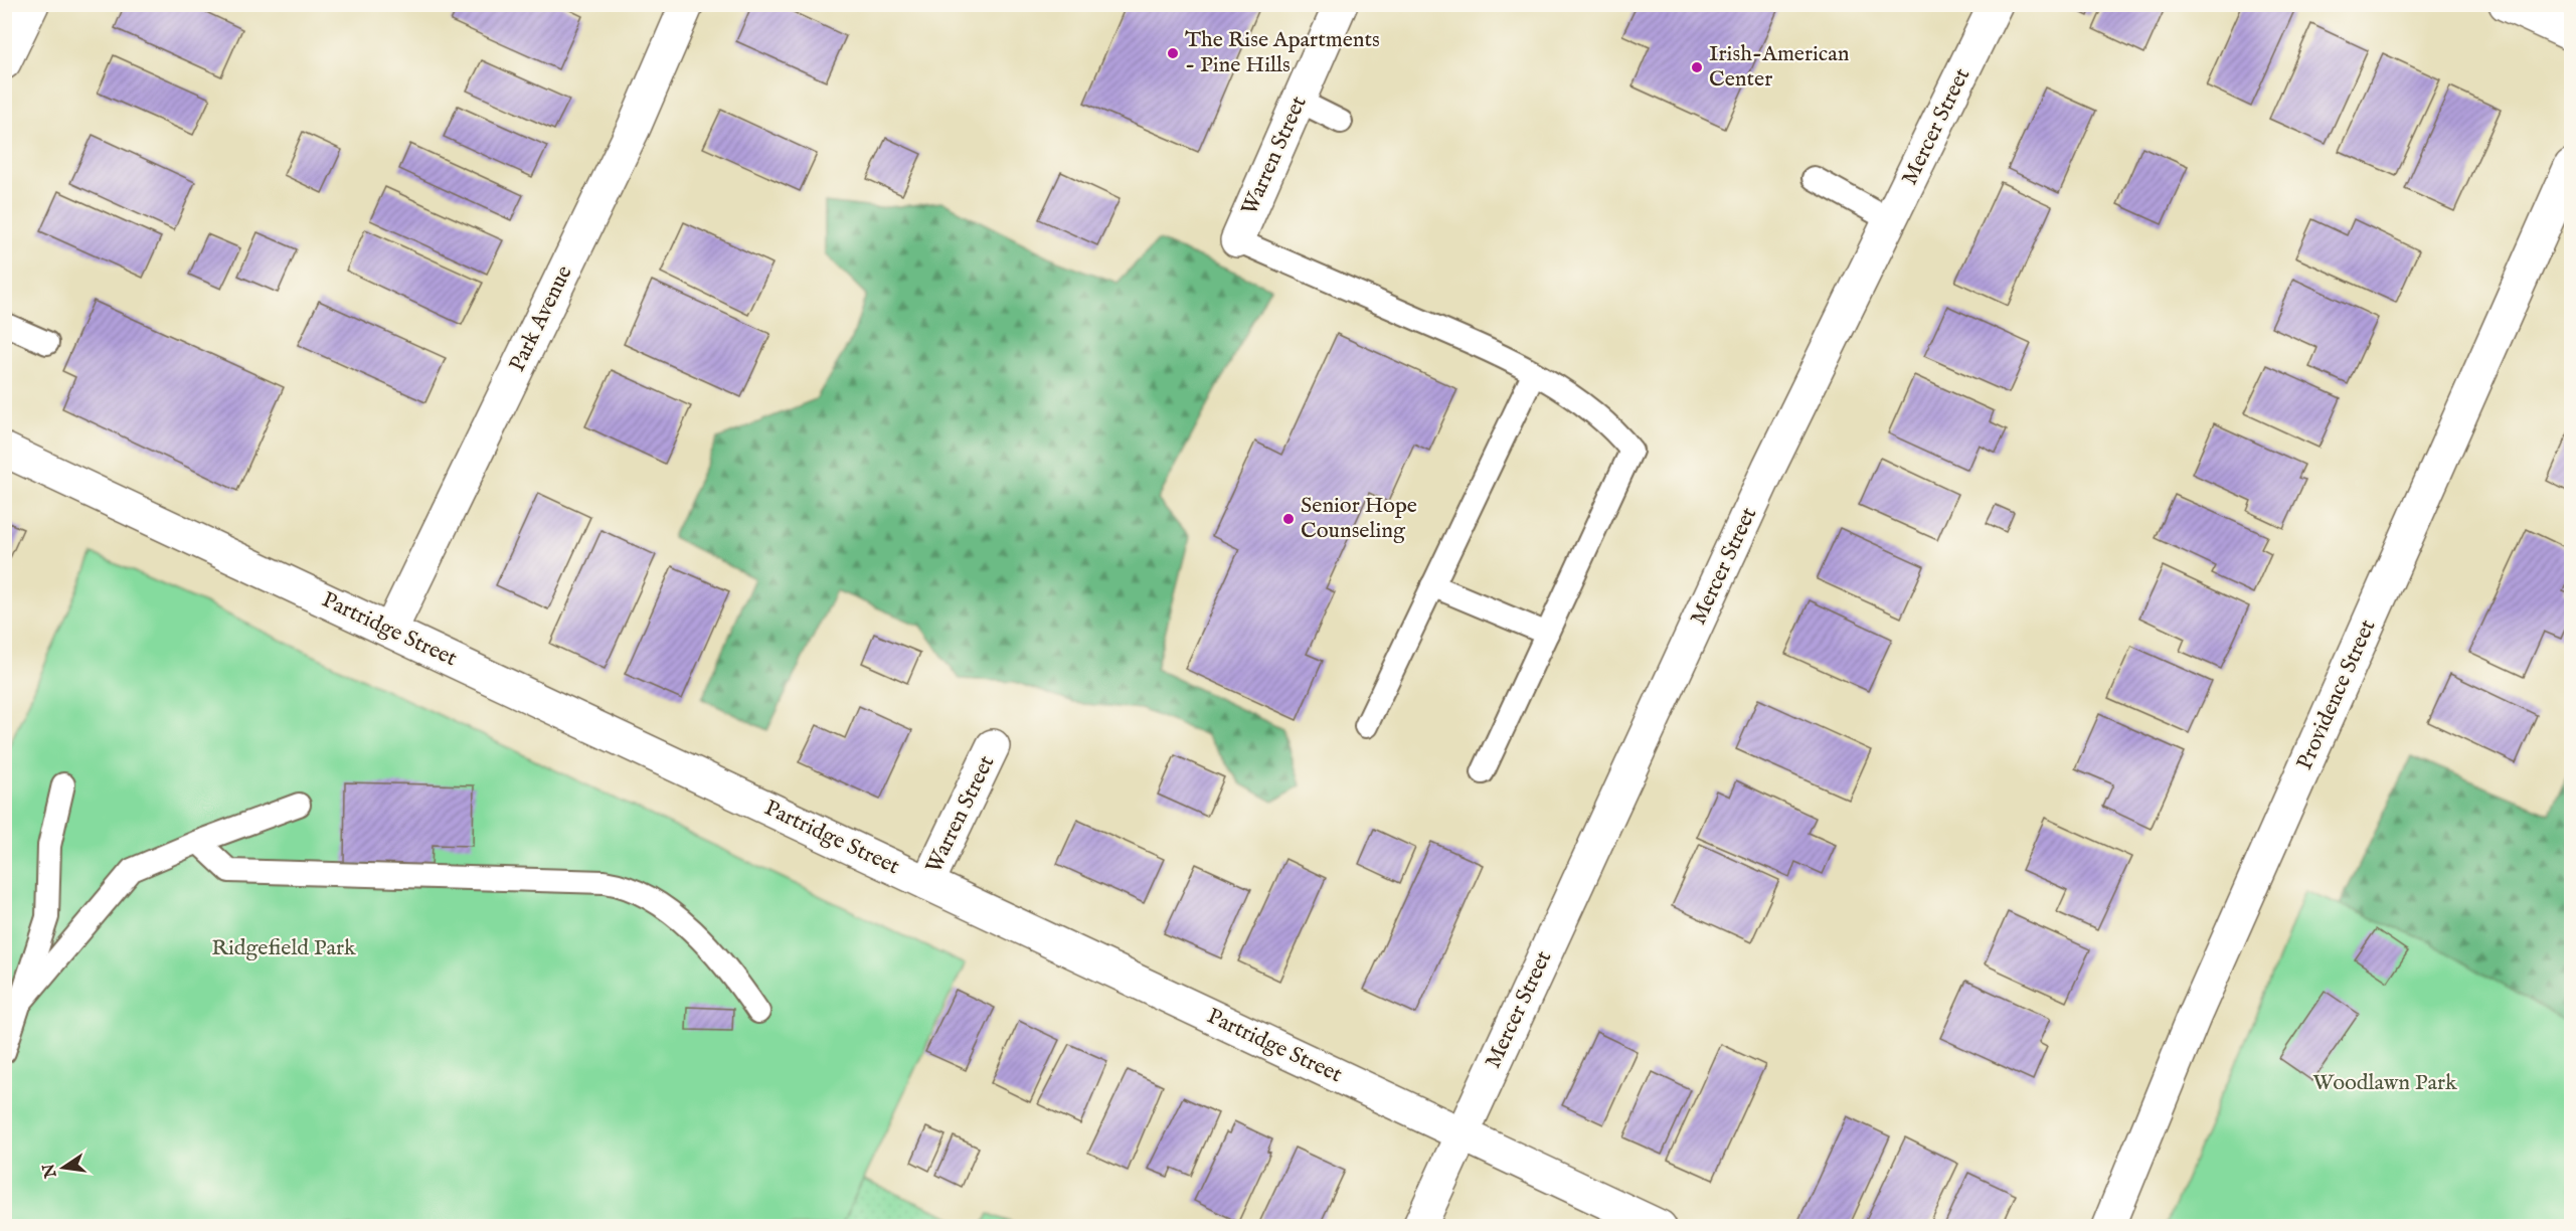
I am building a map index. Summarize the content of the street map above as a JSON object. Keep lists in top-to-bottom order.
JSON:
{
  "streets": {
    "street": [
      "Mercer Street",
      "Warren Street",
      "Park Avenue",
      "Partridge Street",
      "Providence Street"
    ]
  },
  "crossings": [
    ["Mercer Street", "Partridge Street"],
    ["Warren Street", "Partridge Street"],
    ["Park Avenue", "Partridge Street"]
  ],
  "parks": ["Ridgefield Park", "Woodlawn Park"],
  "places": ["The Rise Apartments - Pine Hills", "Irish-American Center", "Senior Hope Counseling"],
  "north": "left"
}
